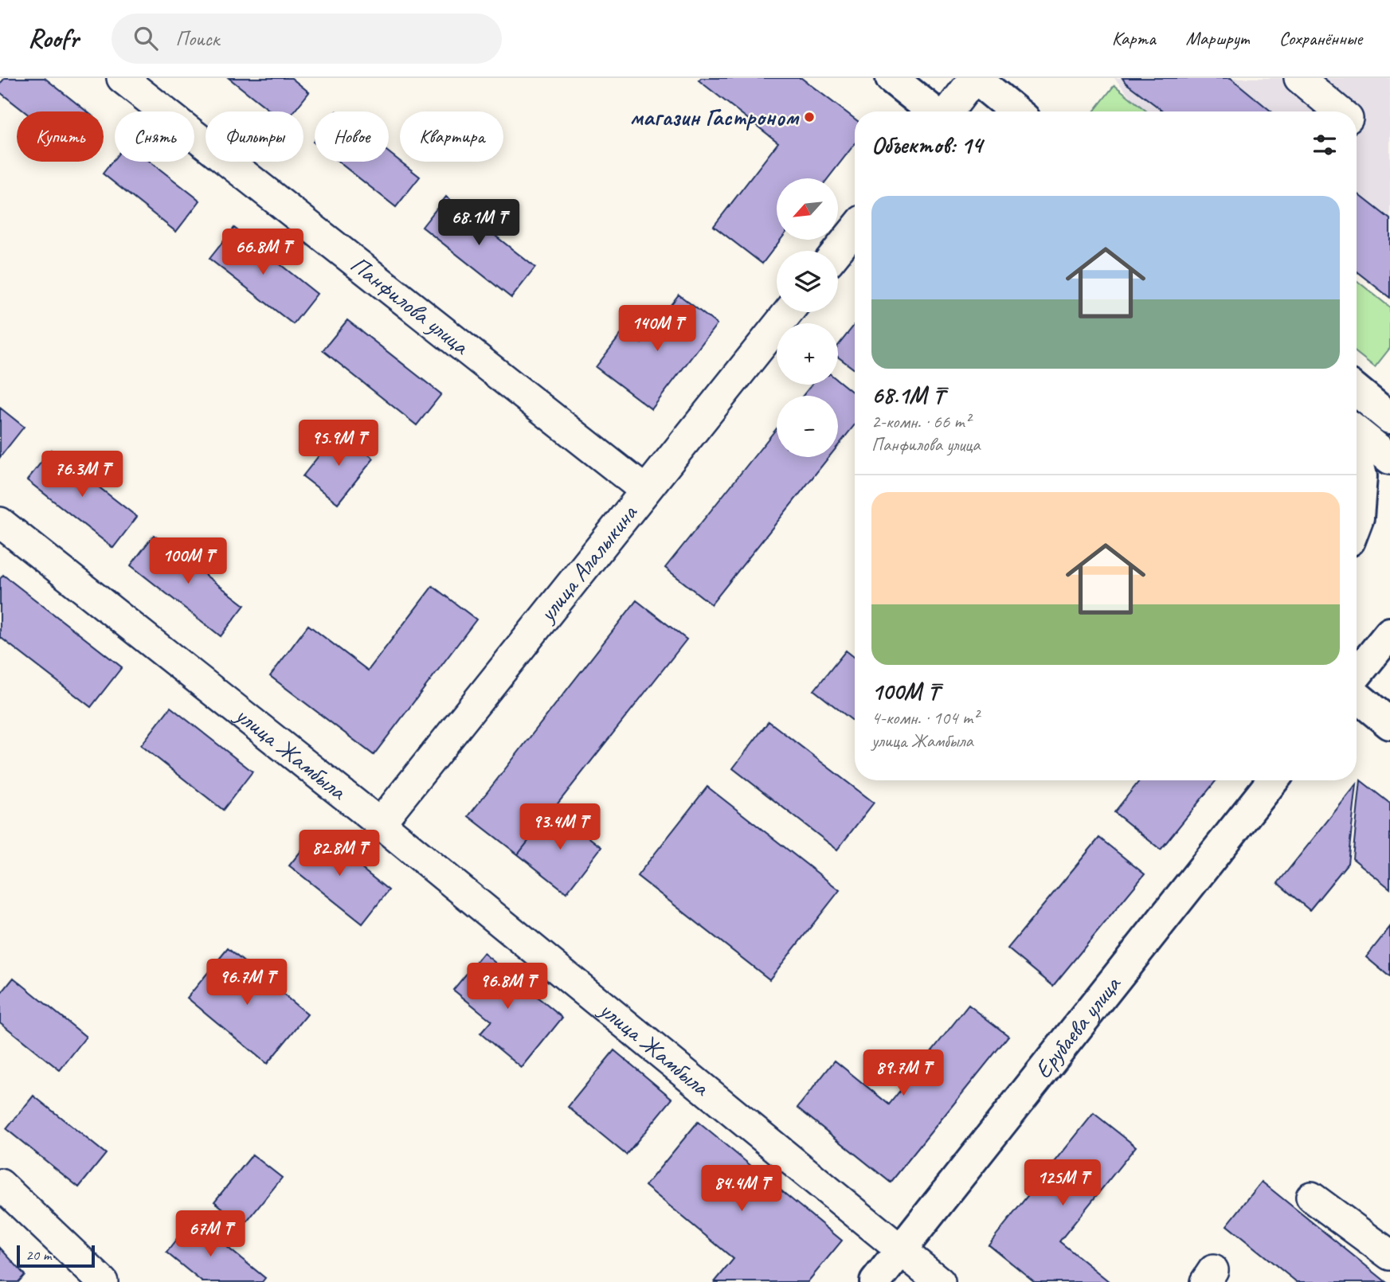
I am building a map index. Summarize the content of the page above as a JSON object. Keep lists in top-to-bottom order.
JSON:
{
  "streets": {
    "main road": ["Ерубаева улица"],
    "street": ["Панфилова улица", "улица Алалыкина", "улица Жамбыла"]
  },
  "crossings": [
    ["Панфилова улица", "улица Алалыкина"],
    ["улица Алалыкина", "улица Жамбыла"],
    ["улица Жамбыла", "Ерубаева улица"]
  ],
  "places": ["магазин Гастроном"],
  "scale_bar": "20 m",
  "north": "bottom left",
  "page": {
    "header": "Roofr",
    "search": "Поиск",
    "nav": ["Карта", "Маршрут", "Сохранённые"],
    "chip": [
      "Купить",
      "Снять",
      "Фильтры",
      "Новое",
      "Квартира"
    ],
    "heading": "Объектов: 14",
    "map_buttons": ["+", "−"],
    "list": [
      {
        "name": "68.1M ₸",
        "note": "2-комн. · 66 m² · Панфилова улица"
      },
      {
        "name": "100M ₸",
        "note": "4-комн. · 104 m² · улица Жамбыла"
      }
    ],
    "price": [
      "68.1M ₸",
      "66.8M ₸",
      "140M ₸",
      "95.9M ₸",
      "76.3M ₸",
      "100M ₸",
      "93.4M ₸",
      "82.8M ₸",
      "96.7M ₸",
      "96.8M ₸",
      "89.7M ₸",
      "125M ₸",
      "84.4M ₸",
      "67M ₸"
    ],
    "scale": "20 m"
  }
}
